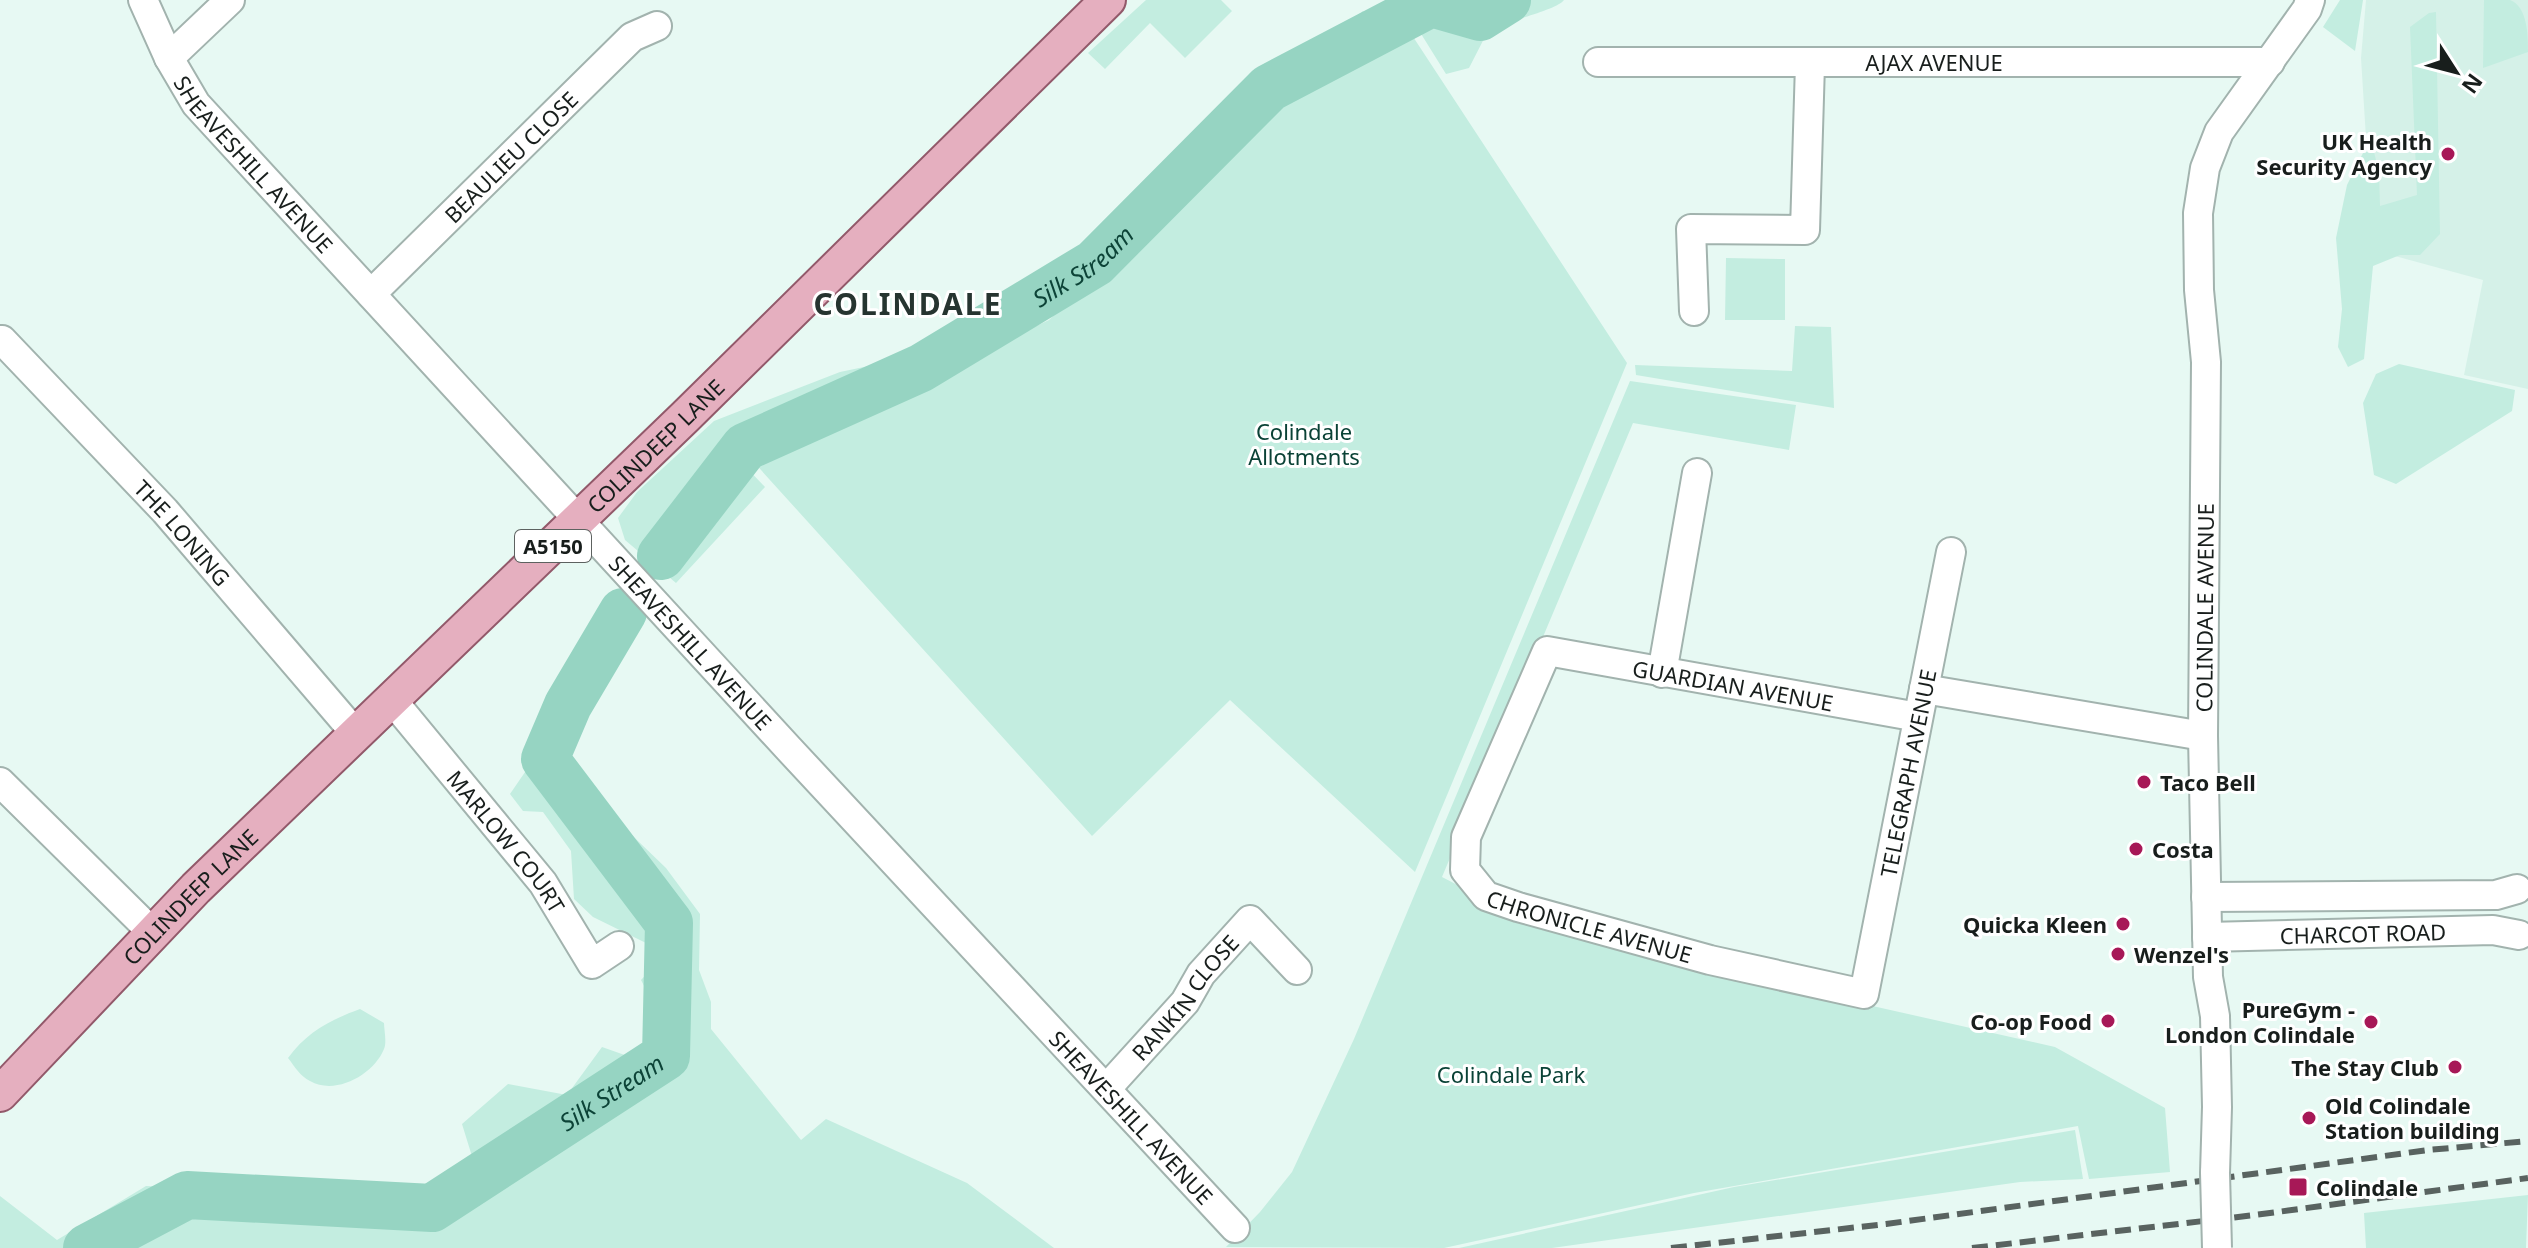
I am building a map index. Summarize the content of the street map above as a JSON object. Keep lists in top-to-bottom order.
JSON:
{
  "streets": {
    "main road": ["COLINDEEP LANE", "A5150"],
    "street": [
      "AJAX AVENUE",
      "BEAULIEU CLOSE",
      "SHEAVESHILL AVENUE",
      "THE LONING",
      "COLINDALE AVENUE",
      "GUARDIAN AVENUE",
      "TELEGRAPH AVENUE",
      "MARLOW COURT",
      "CHRONICLE AVENUE",
      "CHARCOT ROAD",
      "RANKIN CLOSE"
    ]
  },
  "crossings": [
    ["AJAX AVENUE", "COLINDALE AVENUE"],
    ["BEAULIEU CLOSE", "SHEAVESHILL AVENUE"],
    ["SHEAVESHILL AVENUE", "COLINDEEP LANE"],
    ["SHEAVESHILL AVENUE", "RANKIN CLOSE"],
    ["COLINDEEP LANE", "THE LONING"],
    ["COLINDEEP LANE", "MARLOW COURT"],
    ["COLINDALE AVENUE", "CHARCOT ROAD"],
    ["GUARDIAN AVENUE", "TELEGRAPH AVENUE"],
    ["GUARDIAN AVENUE", "CHRONICLE AVENUE"],
    ["TELEGRAPH AVENUE", "CHRONICLE AVENUE"]
  ],
  "districts": ["COLINDALE"],
  "water": ["Silk Stream"],
  "parks": ["Colindale Allotments", "Colindale Park"],
  "places": {
    "other": [
      "UK Health Security Agency",
      "Taco Bell",
      "Costa",
      "Quicka Kleen",
      "Wenzel's",
      "Co-op Food",
      "PureGym - London Colindale",
      "The Stay Club",
      "Old Colindale Station building"
    ],
    "transit": ["Colindale"]
  },
  "north": "bottom right"
}
